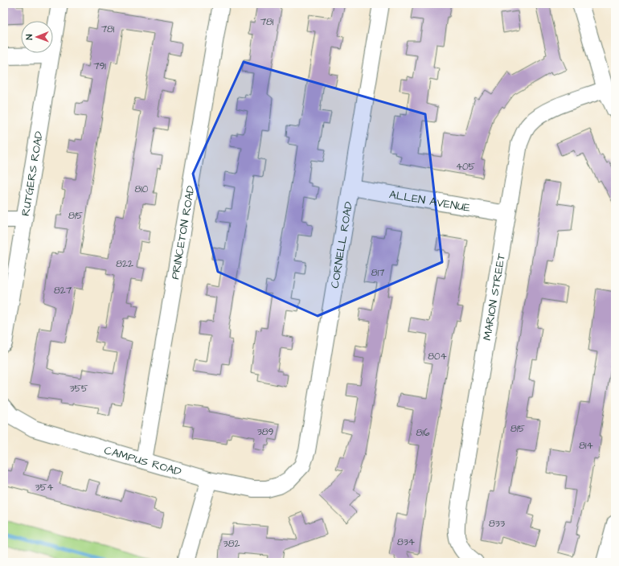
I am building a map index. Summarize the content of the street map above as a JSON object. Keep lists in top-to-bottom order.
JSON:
{
  "streets": {
    "street": [
      "RUTGERS ROAD",
      "ALLEN AVENUE",
      "PRINCETON ROAD",
      "CORNELL ROAD",
      "MARION STREET",
      "CAMPUS ROAD"
    ]
  },
  "crossings": [
    ["ALLEN AVENUE", "CORNELL ROAD"],
    ["ALLEN AVENUE", "MARION STREET"],
    ["PRINCETON ROAD", "CAMPUS ROAD"],
    ["CORNELL ROAD", "CAMPUS ROAD"]
  ],
  "house_numbers": [
    "781",
    "781",
    "791",
    "405",
    "810",
    "815",
    "822",
    "817",
    "827",
    "804",
    "355",
    "815",
    "389",
    "816",
    "814",
    "354",
    "833",
    "834",
    "382"
  ],
  "north": "left"
}
